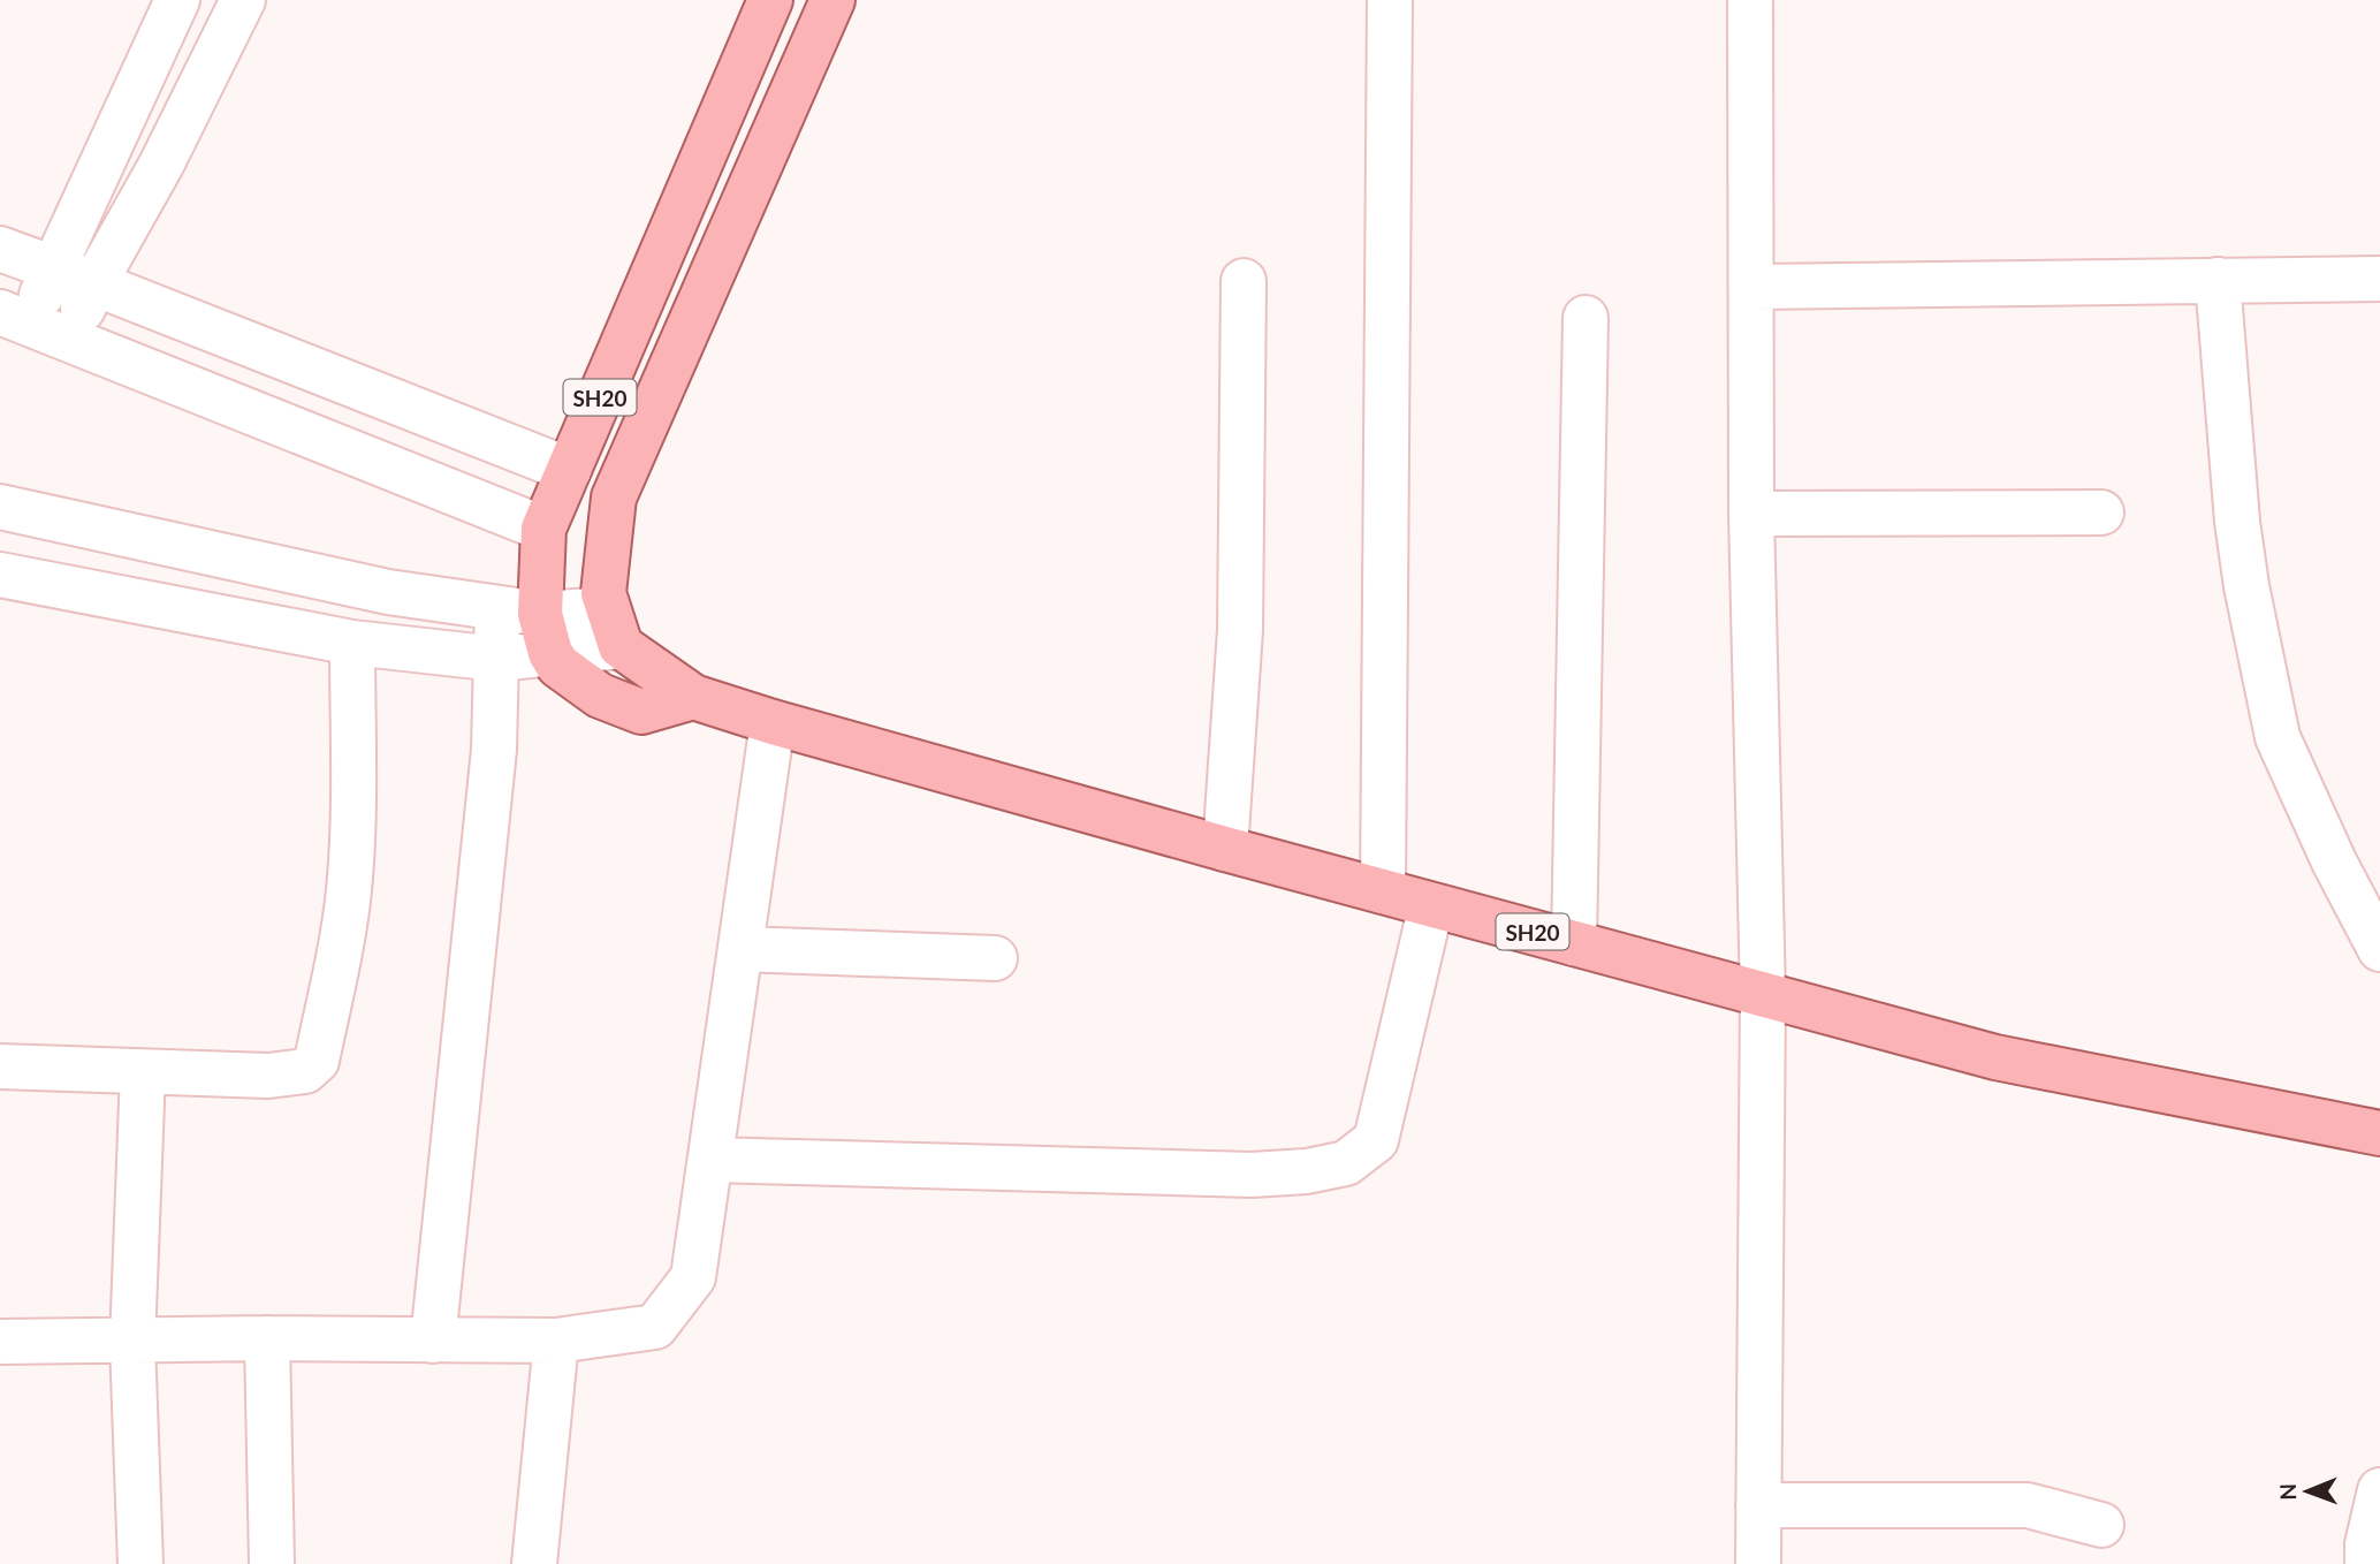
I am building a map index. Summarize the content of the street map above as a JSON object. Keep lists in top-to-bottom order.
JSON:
{
  "streets": {
    "main road": ["SH20"]
  },
  "north": "left"
}
